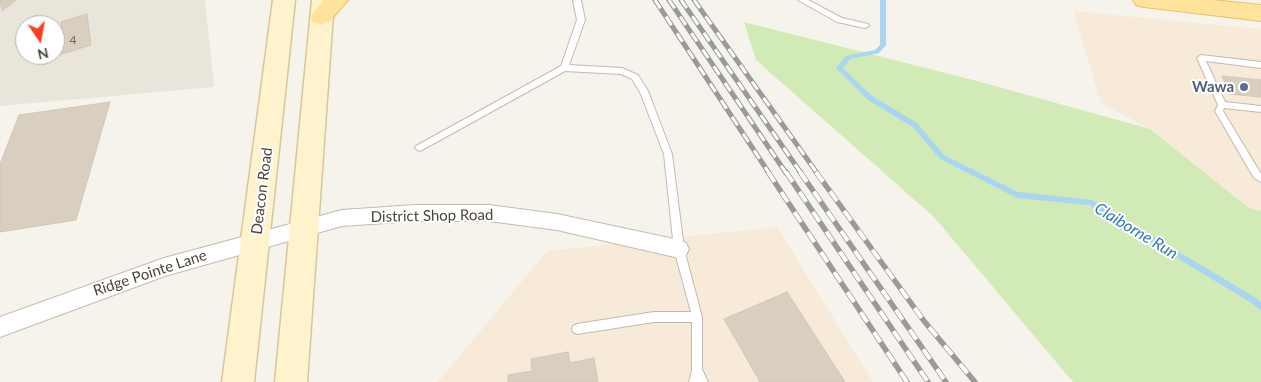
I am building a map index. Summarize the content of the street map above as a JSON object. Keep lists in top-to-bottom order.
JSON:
{
  "streets": {
    "main road": ["Deacon Road"],
    "street": ["District Shop Road", "Ridge Pointe Lane"]
  },
  "crossings": [
    ["Deacon Road", "Ridge Pointe Lane"],
    ["District Shop Road", "Ridge Pointe Lane"]
  ],
  "water": ["Claiborne Run"],
  "places": ["Wawa"],
  "house_numbers": ["4"],
  "north": "bottom"
}
